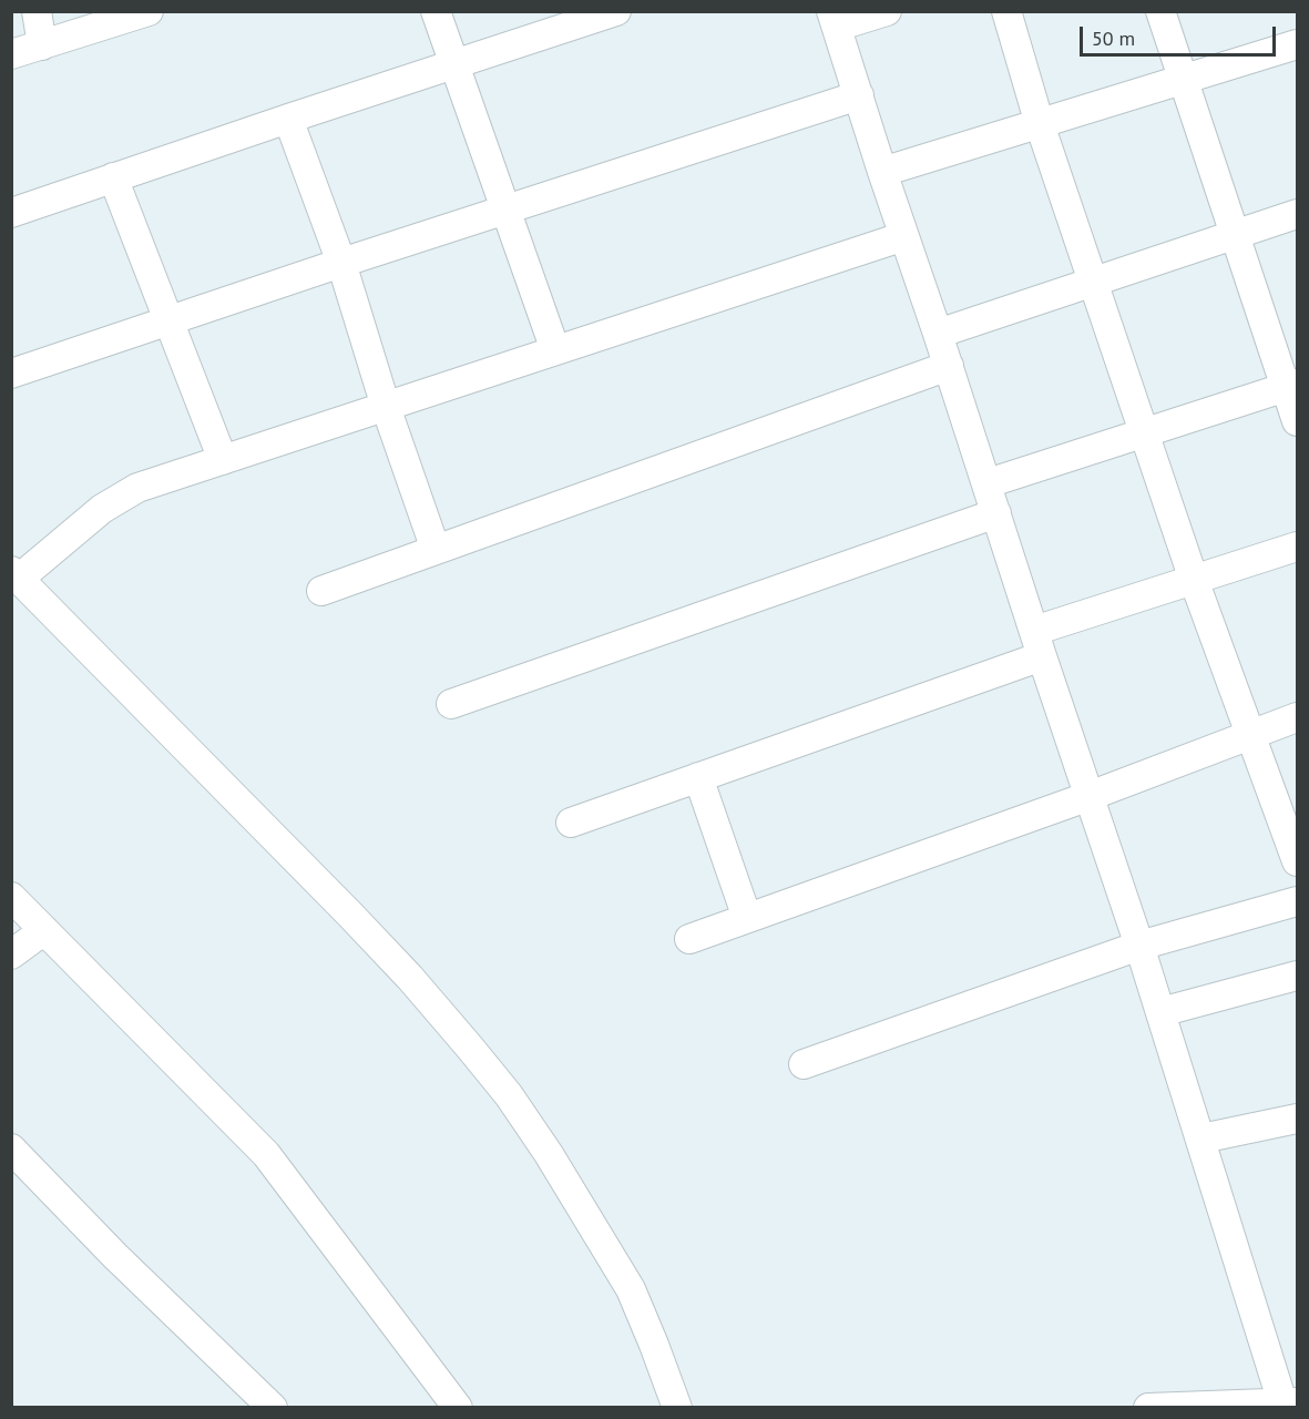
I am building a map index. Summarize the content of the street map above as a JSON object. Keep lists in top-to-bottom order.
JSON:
{
  "scale_bar": "50 m"
}
